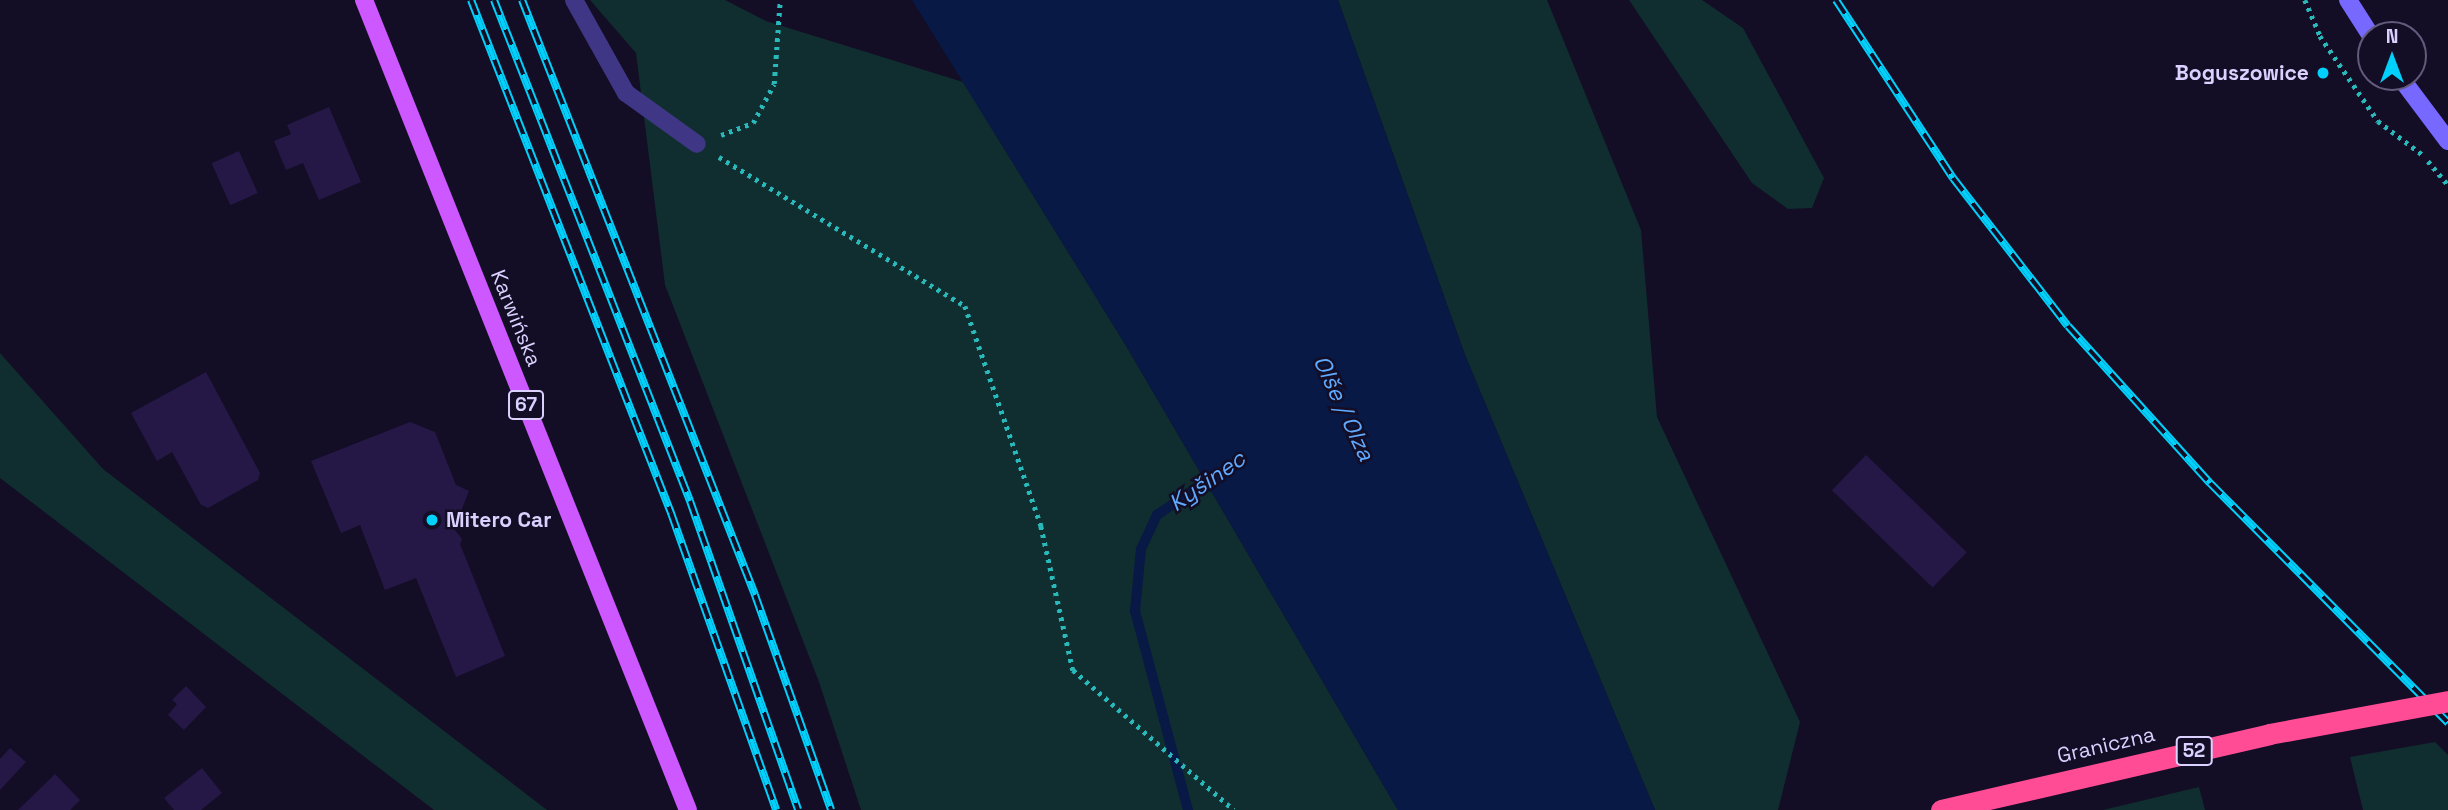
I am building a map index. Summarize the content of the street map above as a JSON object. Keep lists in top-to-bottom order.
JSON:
{
  "streets": {
    "highway": ["Graniczna", "52"],
    "main road": ["Karwińska", "67"]
  },
  "water": ["Olše / Olza", "Kyšinec"],
  "places": ["Boguszowice", "Mitero Car"],
  "north": "top"
}
